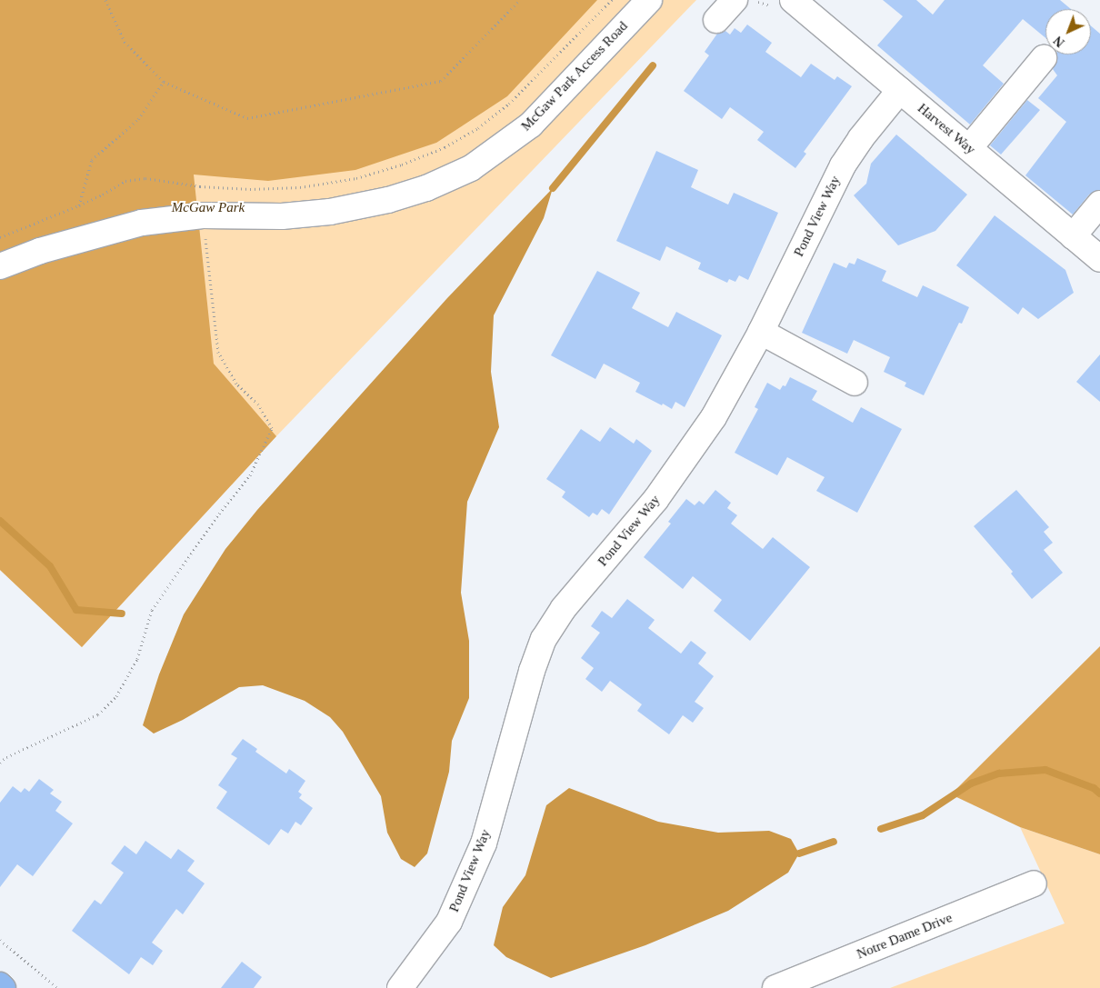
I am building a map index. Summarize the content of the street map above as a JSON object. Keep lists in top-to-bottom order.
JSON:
{
  "streets": {
    "street": [
      "McGaw Park Access Road",
      "Harvest Way",
      "Pond View Way",
      "Notre Dame Drive"
    ]
  },
  "crossings": [
    ["Harvest Way", "Pond View Way"]
  ],
  "parks": ["McGaw Park"],
  "north": "bottom left"
}
